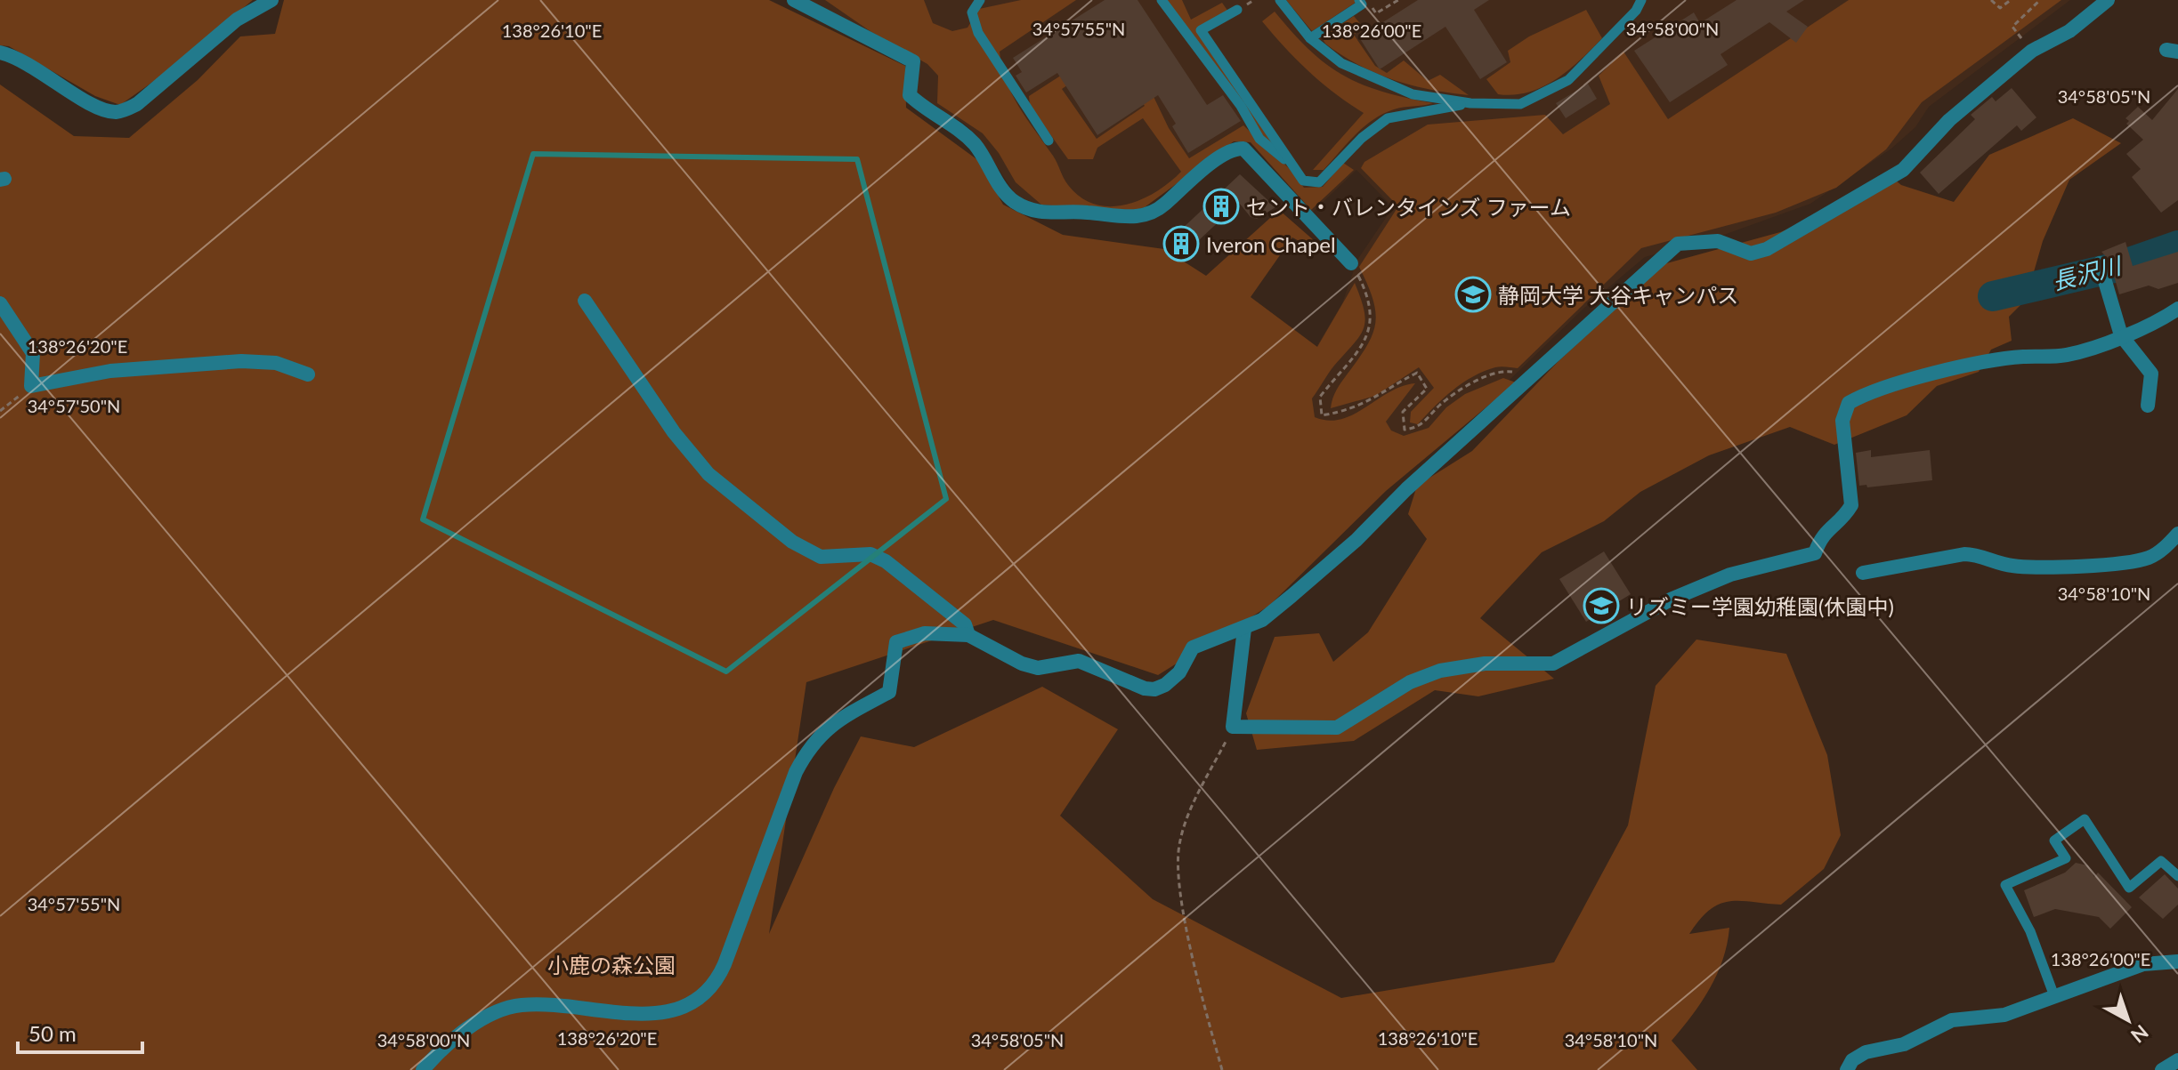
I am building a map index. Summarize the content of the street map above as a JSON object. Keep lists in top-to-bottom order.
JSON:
{
  "water": ["長沢川"],
  "parks": ["小鹿の森公園"],
  "places": {
    "building": ["セント・バレンタインズ ファーム", "Iveron Chapel"],
    "school or university": ["静岡大学 大谷キャンパス", "リズミー学園幼稚園(休園中)"]
  },
  "scale_bar": "50 m",
  "north": "bottom right",
  "coordinates": [
    "34°58'00\"N",
    "34°57'55\"N",
    "138°26'10\"E",
    "138°26'00\"E",
    "34°58'05\"N",
    "138°26'20\"E",
    "34°57'50\"N",
    "34°58'10\"N"
  ]
}
